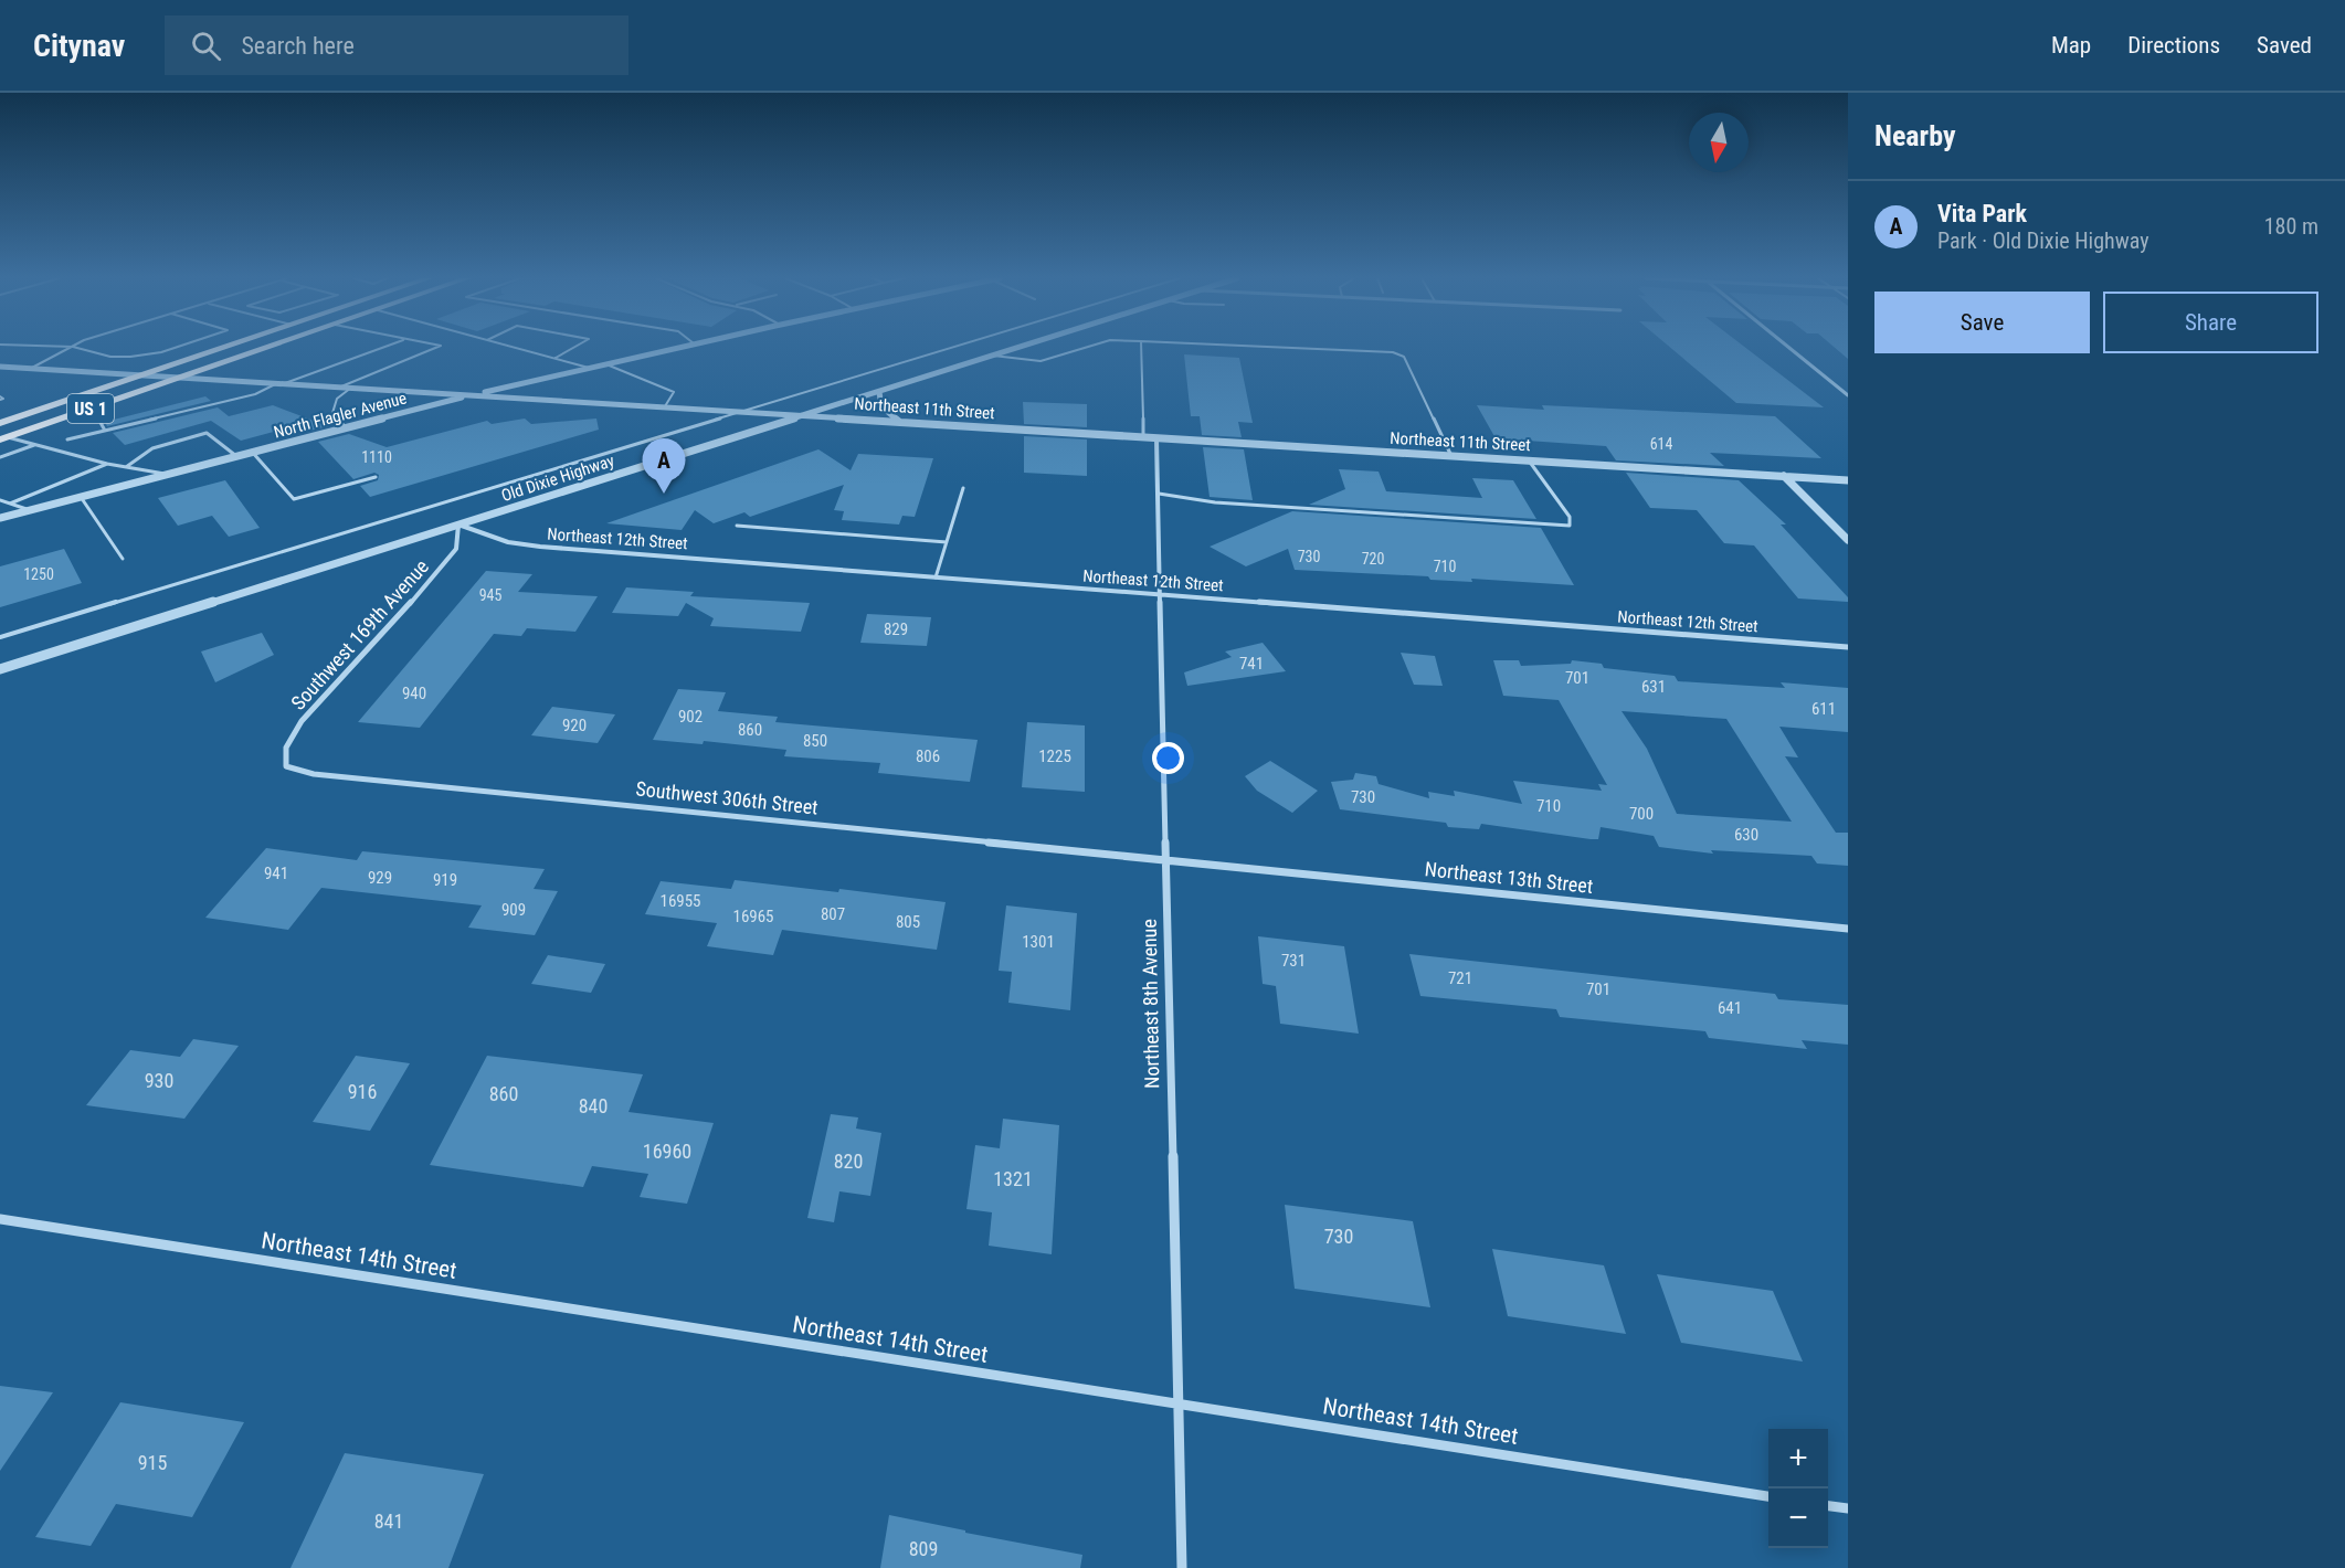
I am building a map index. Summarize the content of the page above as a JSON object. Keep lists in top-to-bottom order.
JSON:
{
  "streets": {
    "highway": ["US 1"],
    "street": [
      "Northeast 11th Street",
      "North Flagler Avenue",
      "Old Dixie Highway",
      "Northeast 12th Street",
      "Southwest 169th Avenue",
      "Southwest 306th Street",
      "Northeast 13th Street",
      "Northeast 8th Avenue",
      "Northeast 14th Street"
    ]
  },
  "crossings": [
    ["US 1", "Northeast 11th Street"],
    ["Northeast 11th Street", "North Flagler Avenue"],
    ["Northeast 11th Street", "Old Dixie Highway"],
    ["Northeast 11th Street", "Northeast 8th Avenue"],
    ["Old Dixie Highway", "Northeast 12th Street"],
    ["Old Dixie Highway", "Southwest 169th Avenue"],
    ["Northeast 12th Street", "Southwest 169th Avenue"],
    ["Northeast 12th Street", "Northeast 8th Avenue"],
    ["Southwest 169th Avenue", "Southwest 306th Street"],
    ["Southwest 306th Street", "Northeast 13th Street"],
    ["Southwest 306th Street", "Northeast 8th Avenue"],
    ["Northeast 13th Street", "Northeast 8th Avenue"],
    ["Northeast 8th Avenue", "Northeast 14th Street"]
  ],
  "house_numbers": [
    "614",
    "1110",
    "730",
    "720",
    "710",
    "1250",
    "945",
    "829",
    "741",
    "701",
    "631",
    "940",
    "611",
    "902",
    "920",
    "860",
    "850",
    "806",
    "1225",
    "730",
    "710",
    "700",
    "630",
    "941",
    "929",
    "919",
    "16955",
    "909",
    "807",
    "16965",
    "805",
    "1301",
    "731",
    "721",
    "701",
    "641",
    "930",
    "916",
    "860",
    "840",
    "16960",
    "820",
    "1321",
    "730",
    "915",
    "841",
    "809"
  ],
  "north": "bottom",
  "page": {
    "header": "Citynav",
    "search": "Search here",
    "nav": ["Map", "Directions", "Saved"],
    "heading": "Nearby",
    "list": [
      {
        "mark": "A",
        "name": "Vita Park",
        "note": "Park · Old Dixie Highway",
        "value": "180 m"
      }
    ],
    "buttons": ["Save", "Share"],
    "pins": "A",
    "map_buttons": ["+", "−"]
  }
}
